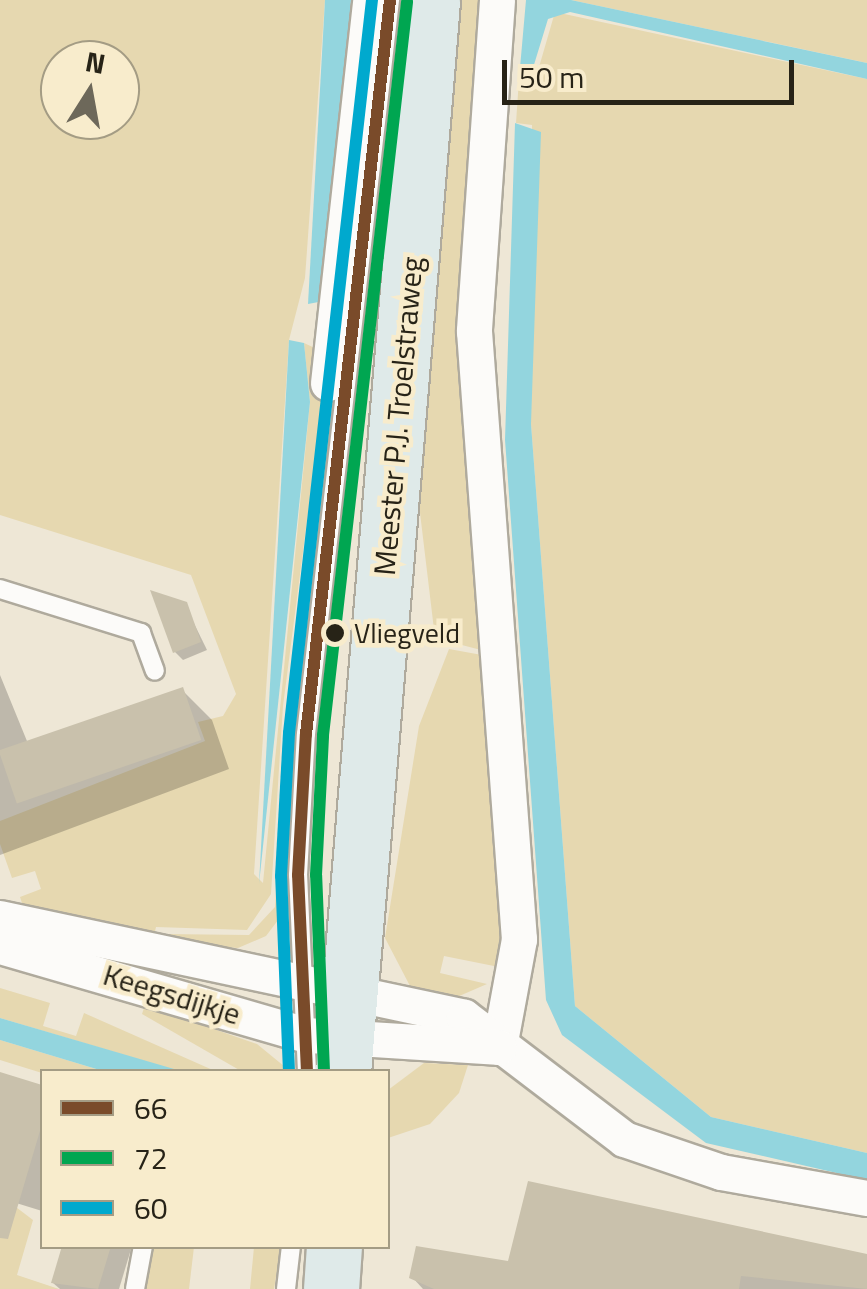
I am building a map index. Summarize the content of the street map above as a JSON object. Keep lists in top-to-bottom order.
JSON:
{
  "streets": {
    "main road": ["Meester P.J. Troelstraweg"],
    "street": ["Keegsdijkje"]
  },
  "crossings": [
    ["Meester P.J. Troelstraweg", "Keegsdijkje"]
  ],
  "places": ["Vliegveld"],
  "lines": ["transit line 66", "transit line 60", "transit line 72"],
  "legend": ["66", "72", "60"],
  "scale_bar": "50 m",
  "north": "top"
}
